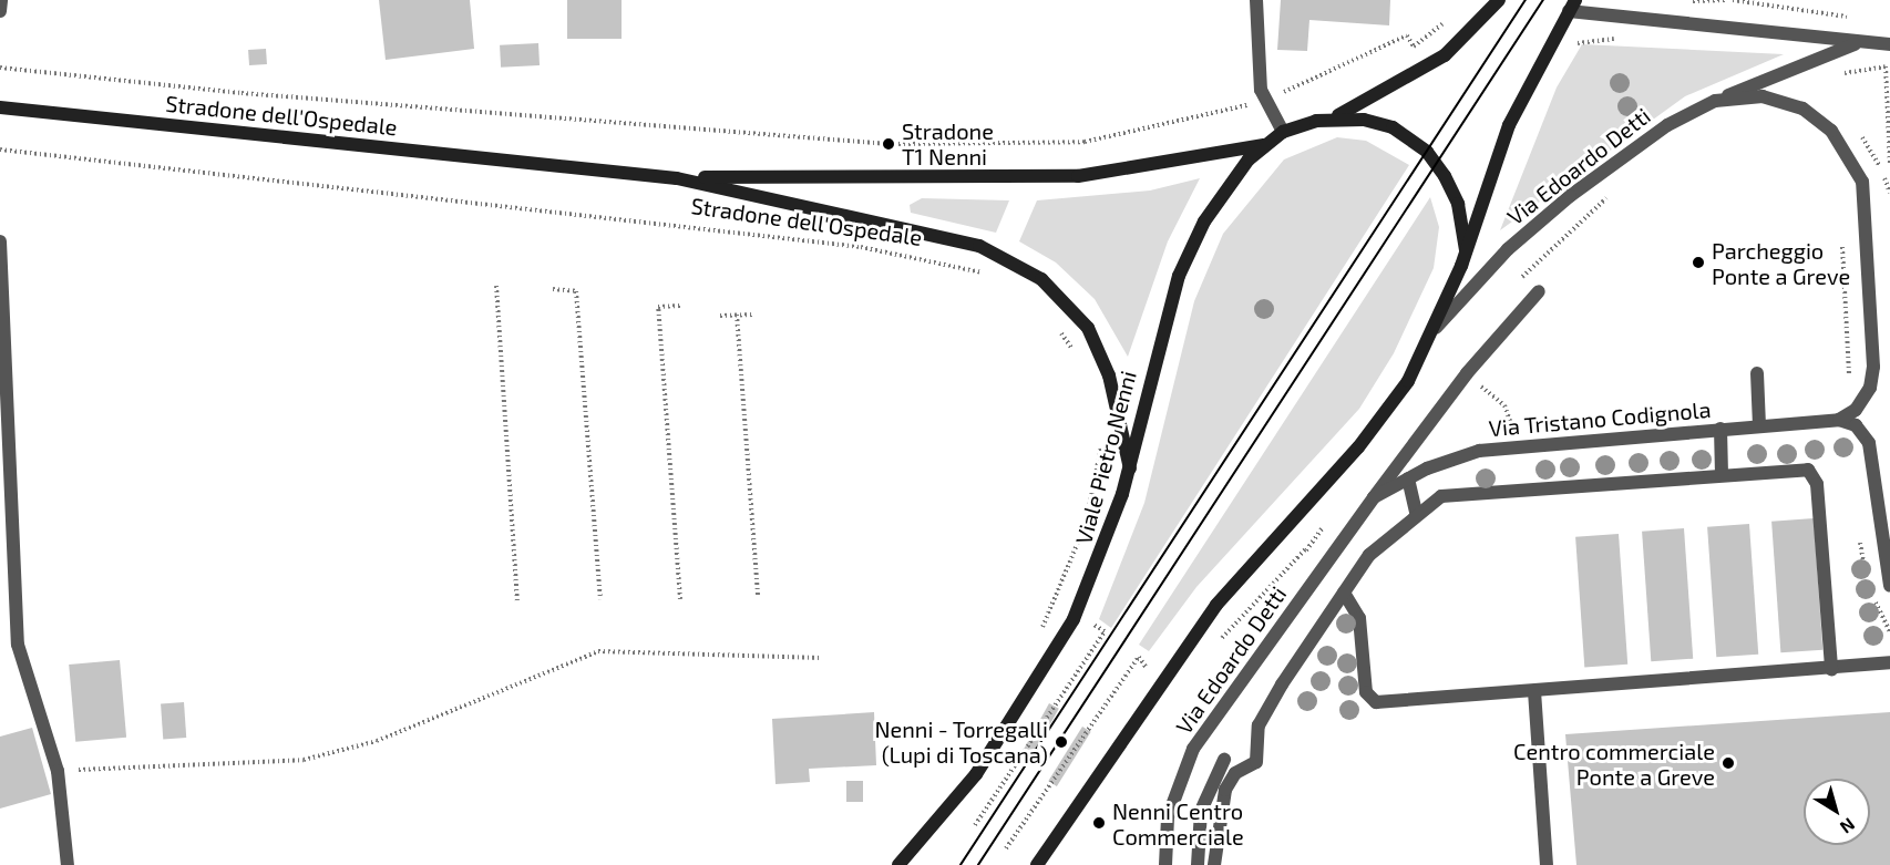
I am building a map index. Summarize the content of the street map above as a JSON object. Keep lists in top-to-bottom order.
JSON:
{
  "streets": {
    "main road": ["Stradone dell'Ospedale", "Viale Pietro Nenni"],
    "street": ["Via Edoardo Detti", "Via Tristano Codignola"]
  },
  "crossings": [
    ["Stradone dell'Ospedale", "Viale Pietro Nenni"],
    ["Via Edoardo Detti", "Via Tristano Codignola"]
  ],
  "places": [
    "Stradone T1 Nenni",
    "Parcheggio Ponte a Greve",
    "Nenni - Torregalli (Lupi di Toscana)",
    "Centro commerciale Ponte a Greve",
    "Nenni Centro Commerciale"
  ],
  "north": "bottom right"
}
